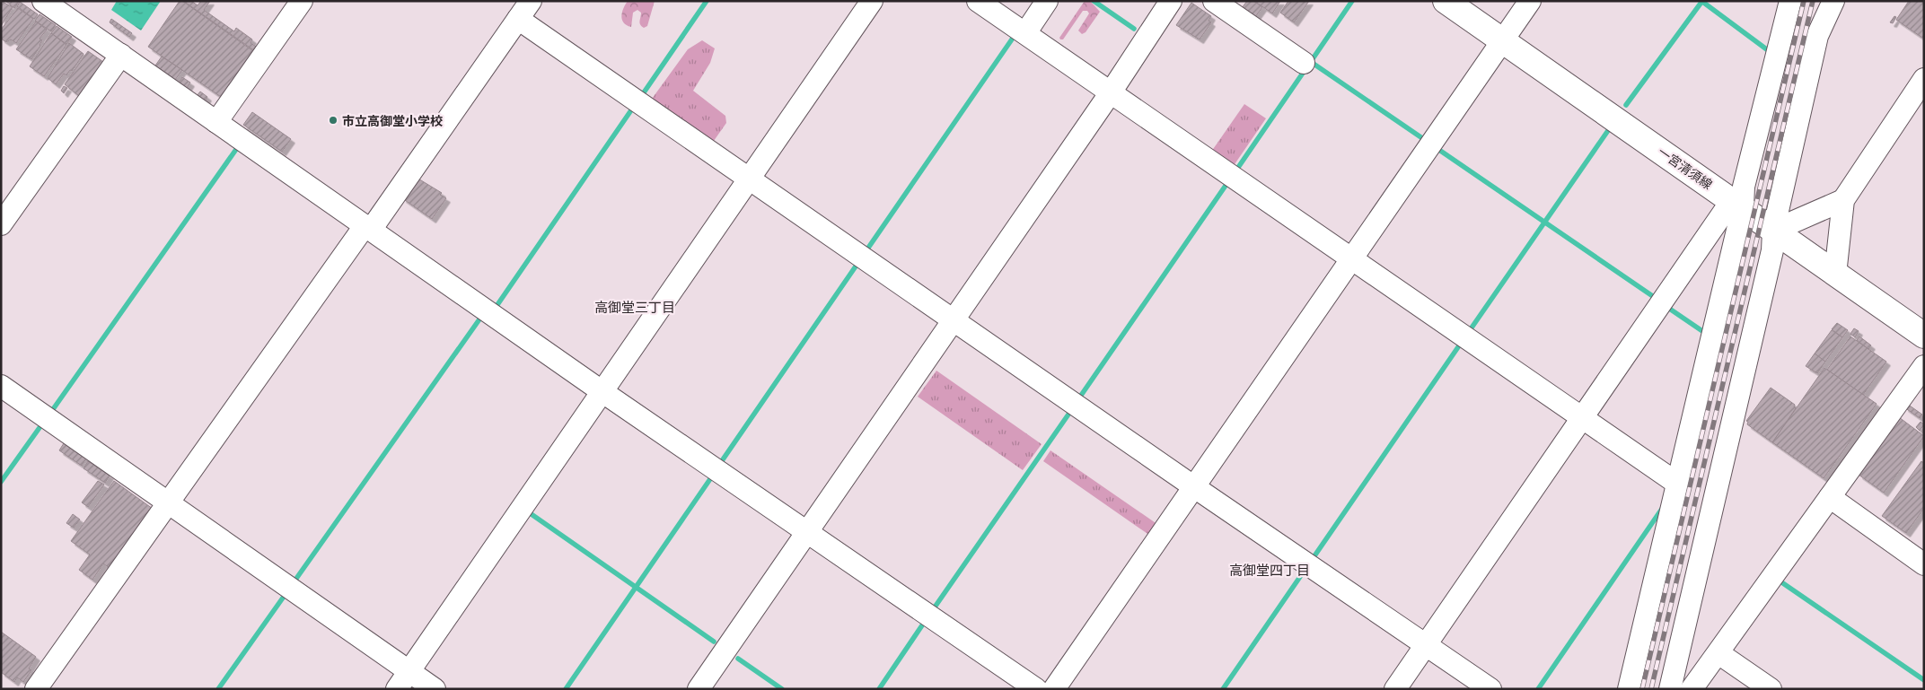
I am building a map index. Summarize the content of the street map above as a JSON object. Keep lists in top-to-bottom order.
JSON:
{
  "streets": {
    "main road": ["一宮清須線"]
  },
  "districts": ["高御堂三丁目", "高御堂四丁目"],
  "places": ["市立高御堂小学校"]
}
